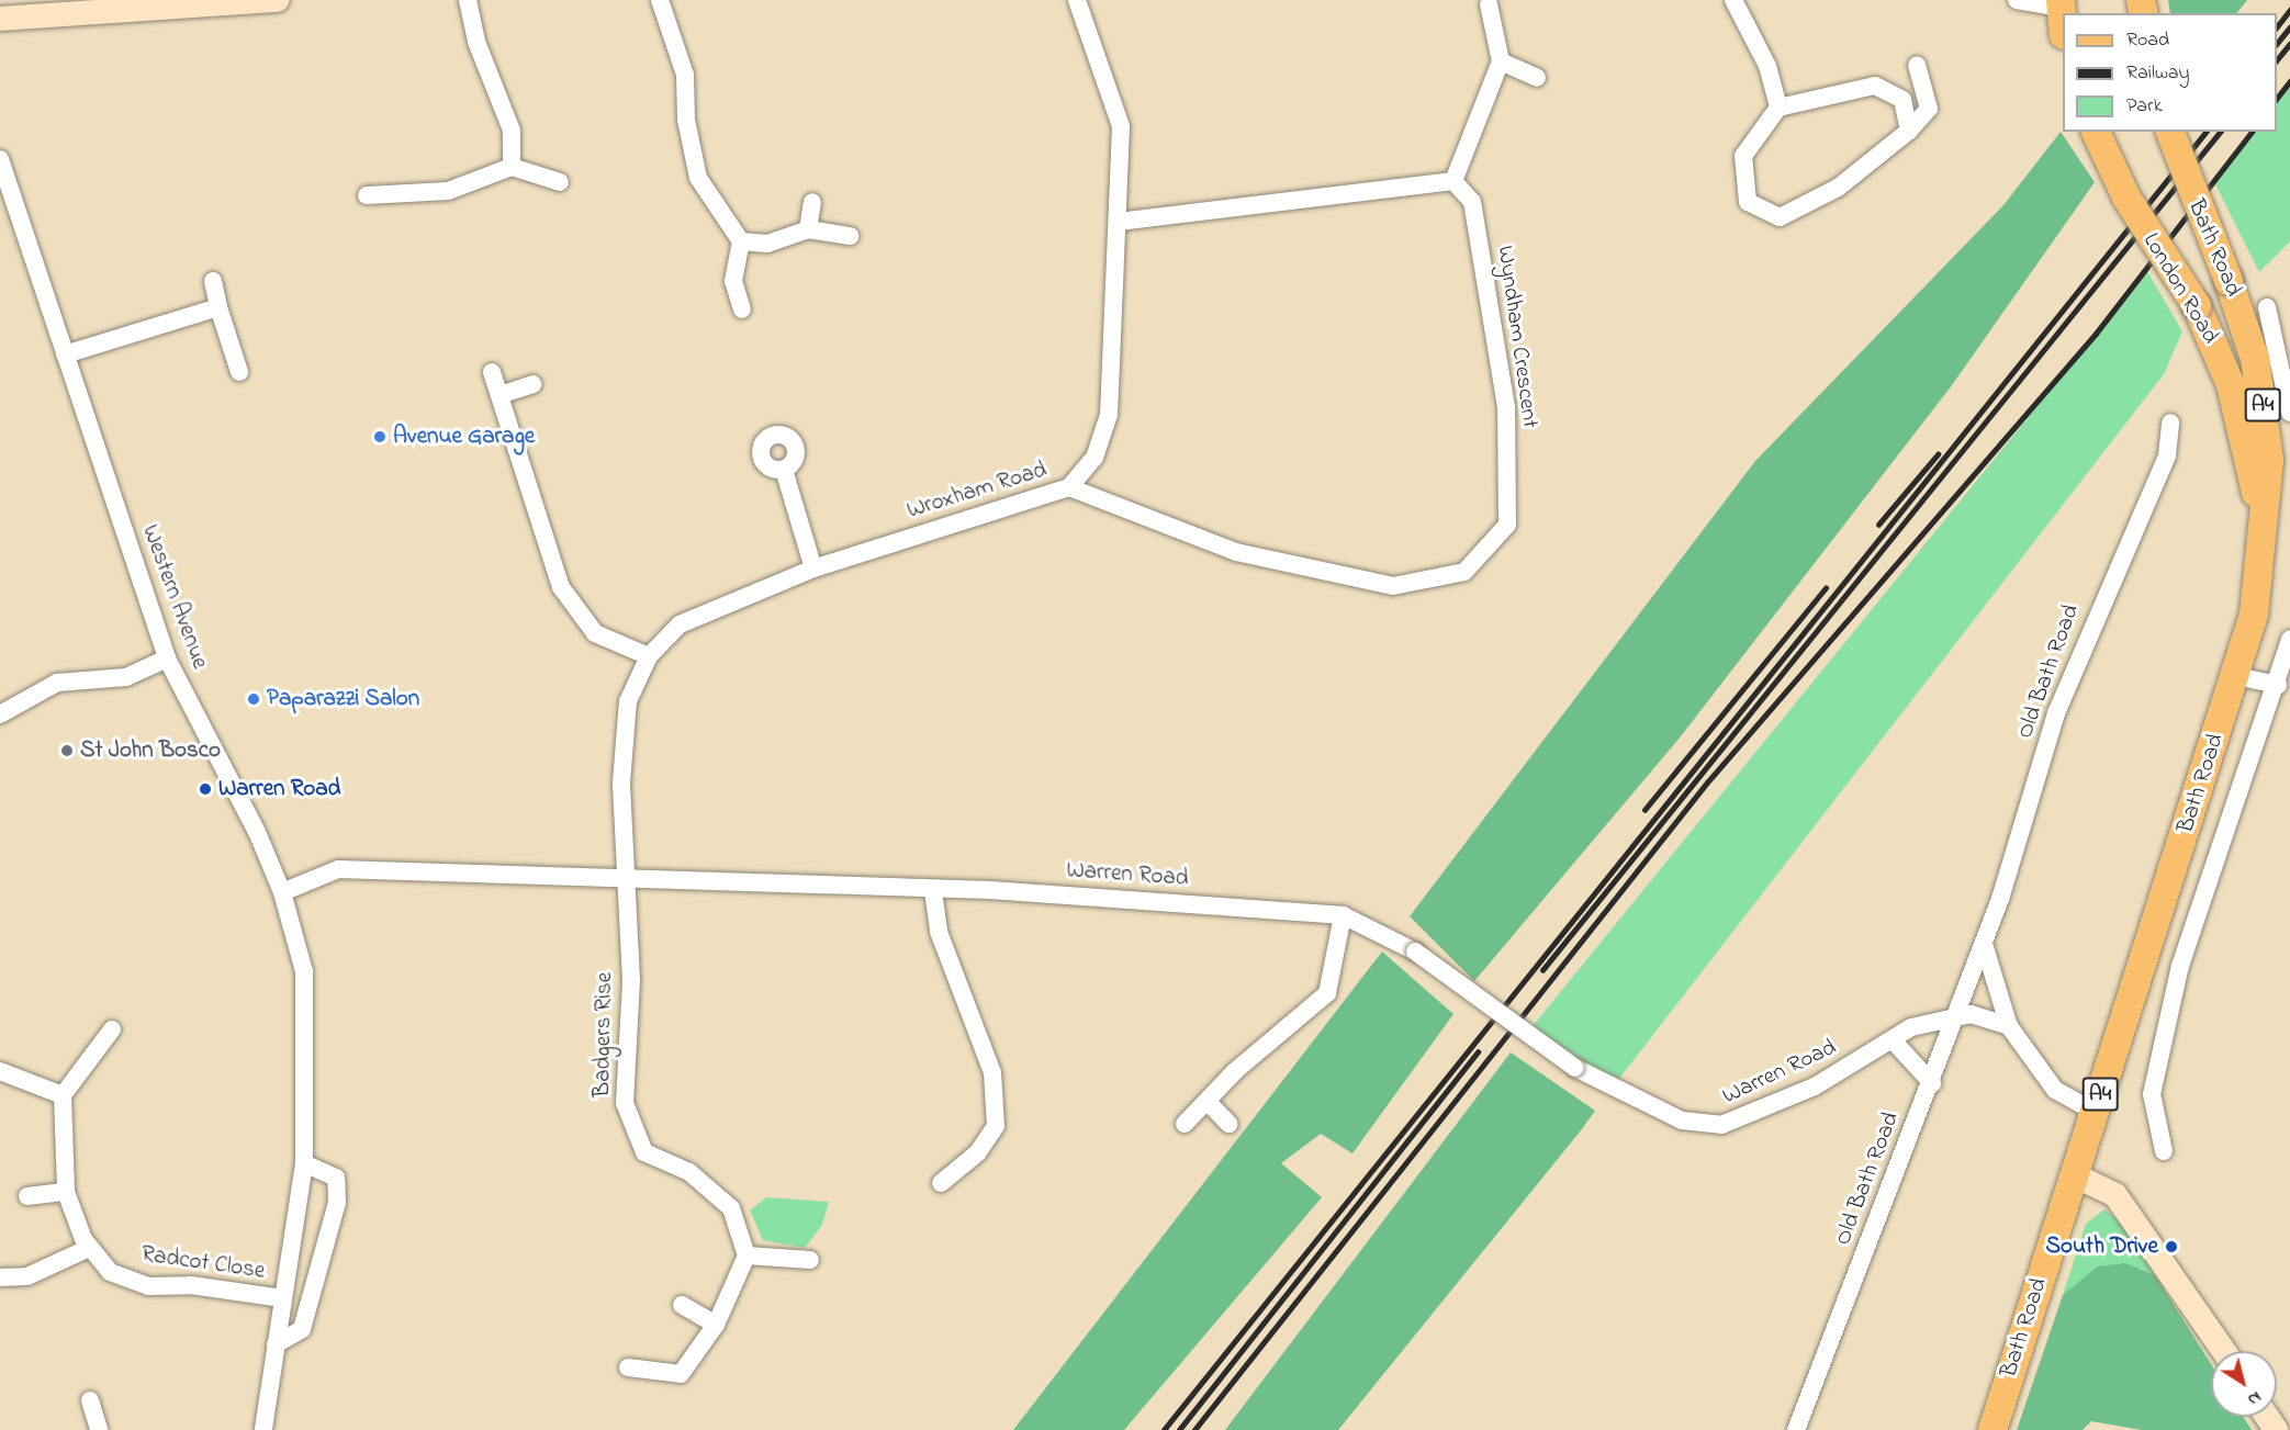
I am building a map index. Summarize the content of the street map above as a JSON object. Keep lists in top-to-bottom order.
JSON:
{
  "streets": {
    "main road": ["Bath Road", "London Road", "A4"],
    "street": [
      "Wyndham Crescent",
      "Wroxham Road",
      "Western Avenue",
      "Old Bath Road",
      "Warren Road",
      "Badgers Rise",
      "Radcot Close"
    ]
  },
  "crossings": [
    ["Bath Road", "London Road"],
    ["Wyndham Crescent", "Wroxham Road"],
    ["Wroxham Road", "Warren Road"],
    ["Wroxham Road", "Badgers Rise"],
    ["Western Avenue", "Warren Road"],
    ["Western Avenue", "Radcot Close"],
    ["Old Bath Road", "Warren Road"],
    ["Warren Road", "Badgers Rise"]
  ],
  "places": [
    "Avenue Garage",
    "Paparazzi Salon",
    "St John Bosco",
    "Warren Road",
    "South Drive"
  ],
  "legend": ["Road", "Railway", "Park"],
  "north": "bottom right"
}
